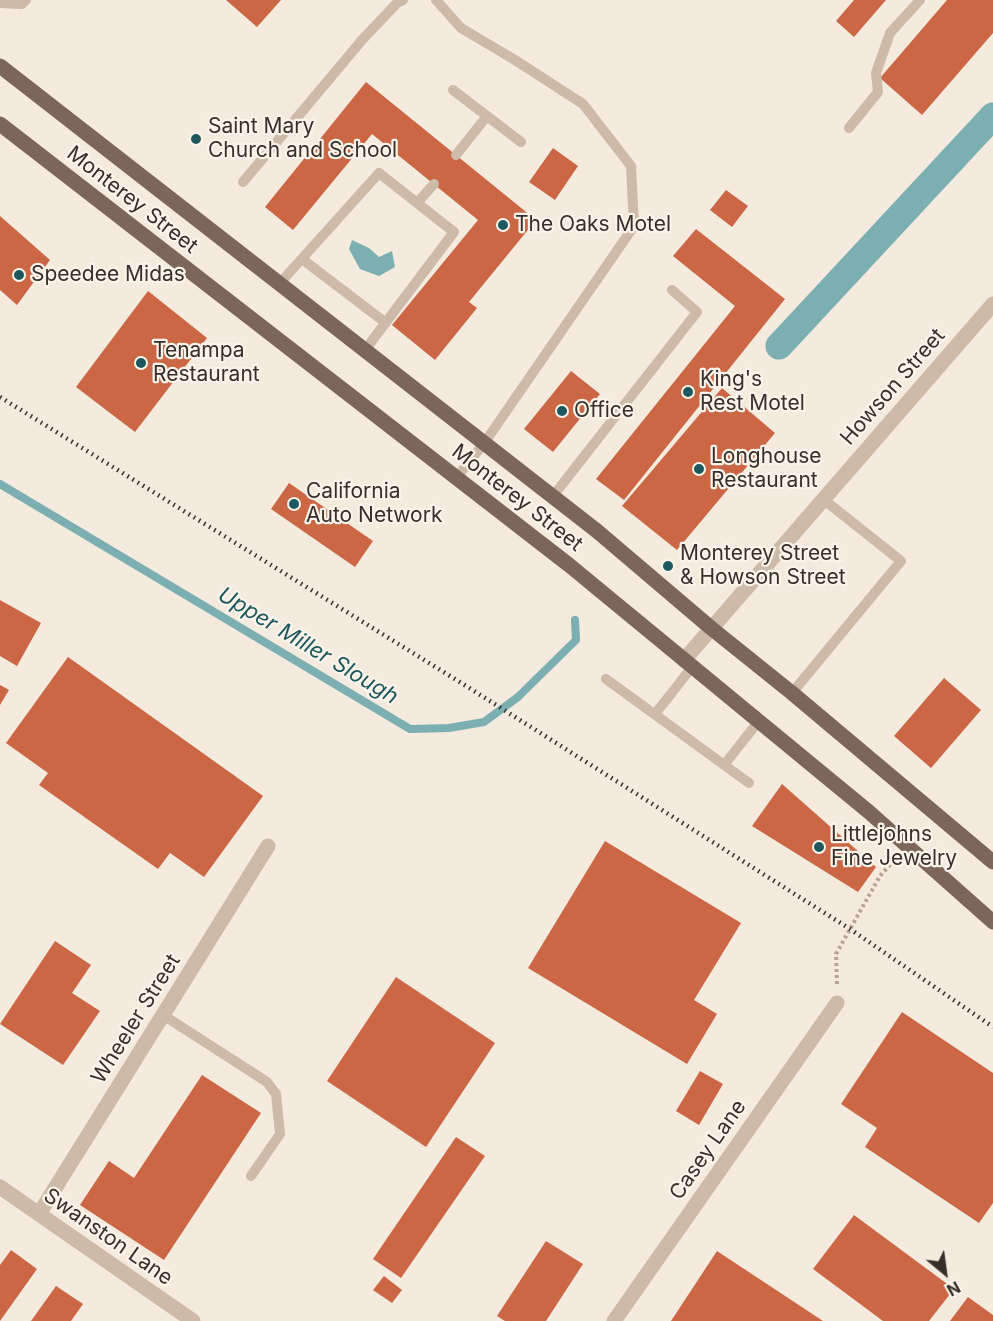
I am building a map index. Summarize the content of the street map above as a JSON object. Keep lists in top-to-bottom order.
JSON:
{
  "streets": {
    "main road": ["Monterey Street"],
    "street": [
      "Howson Street",
      "Wheeler Street",
      "Casey Lane",
      "Swanston Lane"
    ]
  },
  "crossings": [
    ["Monterey Street", "Howson Street"],
    ["Wheeler Street", "Swanston Lane"]
  ],
  "water": ["Upper Miller Slough"],
  "places": [
    "Saint Mary Church and School",
    "The Oaks Motel",
    "Speedee Midas",
    "Tenampa Restaurant",
    "King's Rest Motel",
    "Office",
    "Longhouse Restaurant",
    "California Auto Network",
    "Monterey Street & Howson Street",
    "Littlejohns Fine Jewelry"
  ],
  "north": "bottom right"
}
